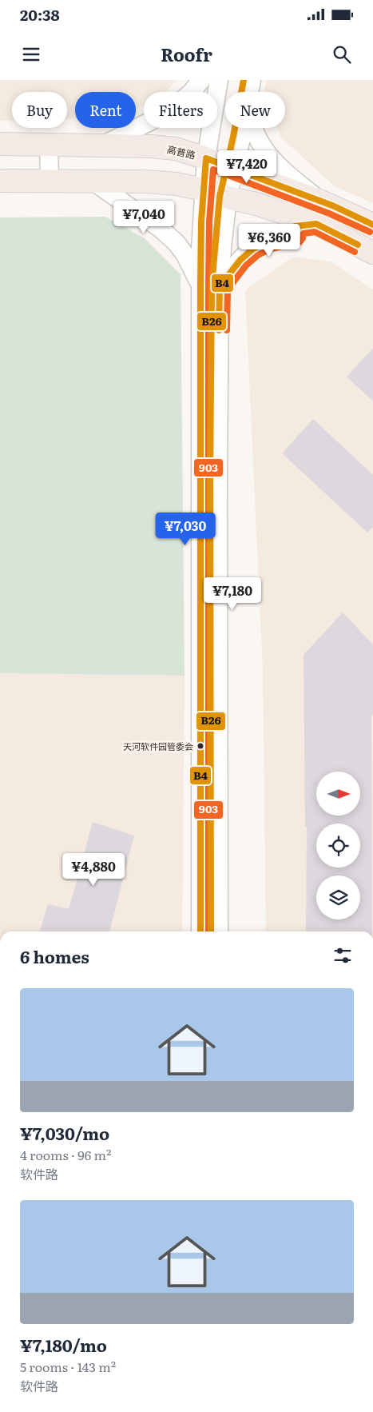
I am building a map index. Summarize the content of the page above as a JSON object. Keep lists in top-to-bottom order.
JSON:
{
  "streets": {
    "main road": ["高普路"]
  },
  "places": ["天河软件园管委会"],
  "lines": ["transit line B26", "transit line B4", "transit line 903"],
  "north": "right",
  "page": {
    "status": "20:38",
    "header": "Roofr",
    "chip": [
      "Buy",
      "Rent",
      "Filters",
      "New"
    ],
    "price": [
      "¥7,420",
      "¥7,040",
      "¥6,360",
      "¥7,030",
      "¥7,180",
      "¥4,880"
    ],
    "heading": "6 homes",
    "list": [
      {
        "name": "¥7,030/mo",
        "note": "4 rooms · 96 m² · 软件路"
      },
      {
        "name": "¥7,180/mo",
        "note": "5 rooms · 143 m² · 软件路"
      }
    ]
  }
}
